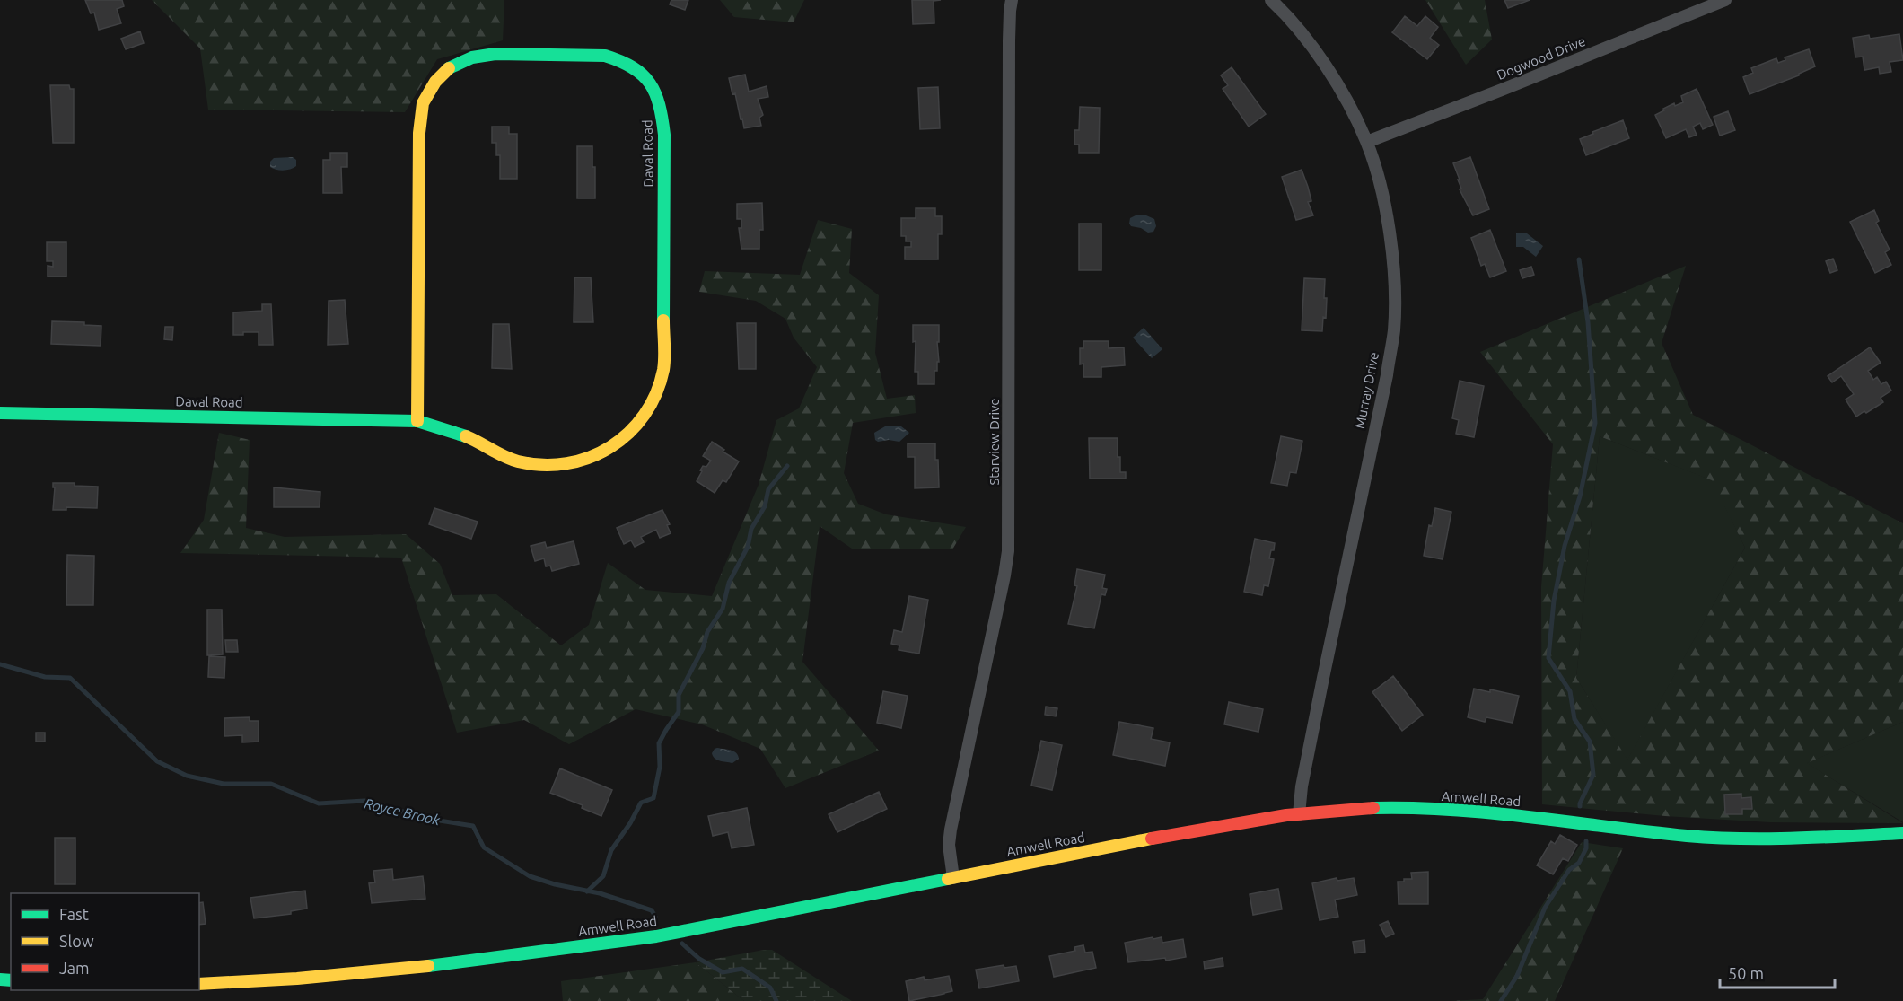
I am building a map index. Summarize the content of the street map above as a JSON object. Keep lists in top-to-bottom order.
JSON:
{
  "streets": {
    "main road": ["Daval Road", "Amwell Road"],
    "street": ["Dogwood Drive", "Murray Drive", "Starview Drive"]
  },
  "crossings": [
    ["Dogwood Drive", "Murray Drive"],
    ["Murray Drive", "Amwell Road"],
    ["Starview Drive", "Amwell Road"]
  ],
  "water": ["Royce Brook"],
  "legend": ["Fast", "Slow", "Jam"],
  "scale_bar": "50 m"
}
